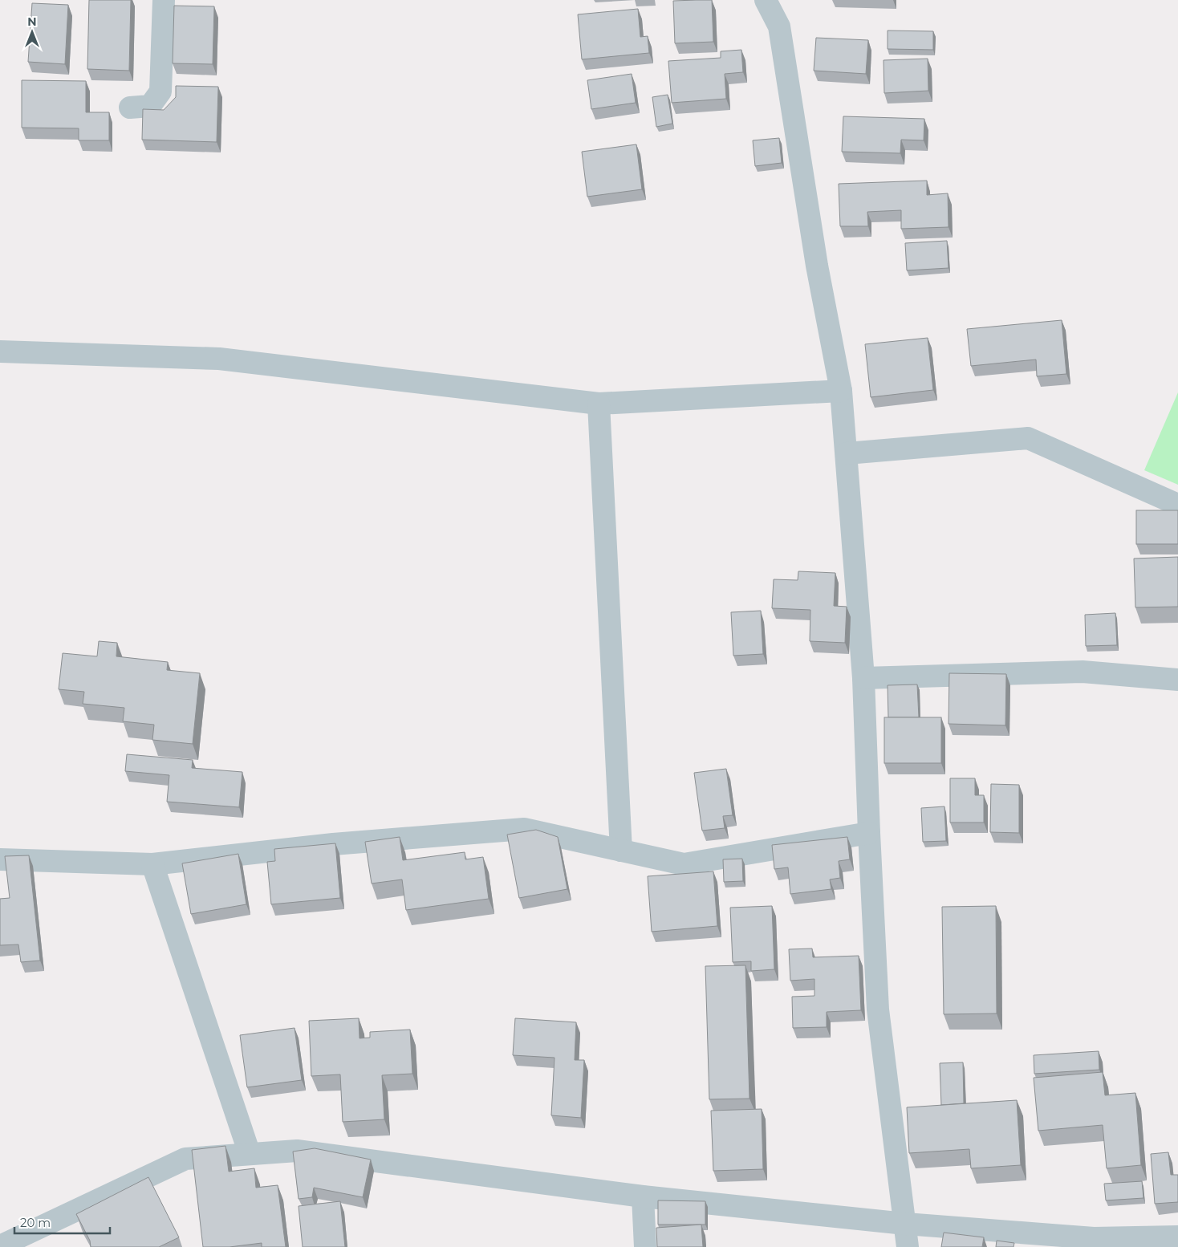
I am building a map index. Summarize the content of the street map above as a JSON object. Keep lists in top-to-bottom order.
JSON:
{
  "scale_bar": "20 m",
  "north": "top"
}
